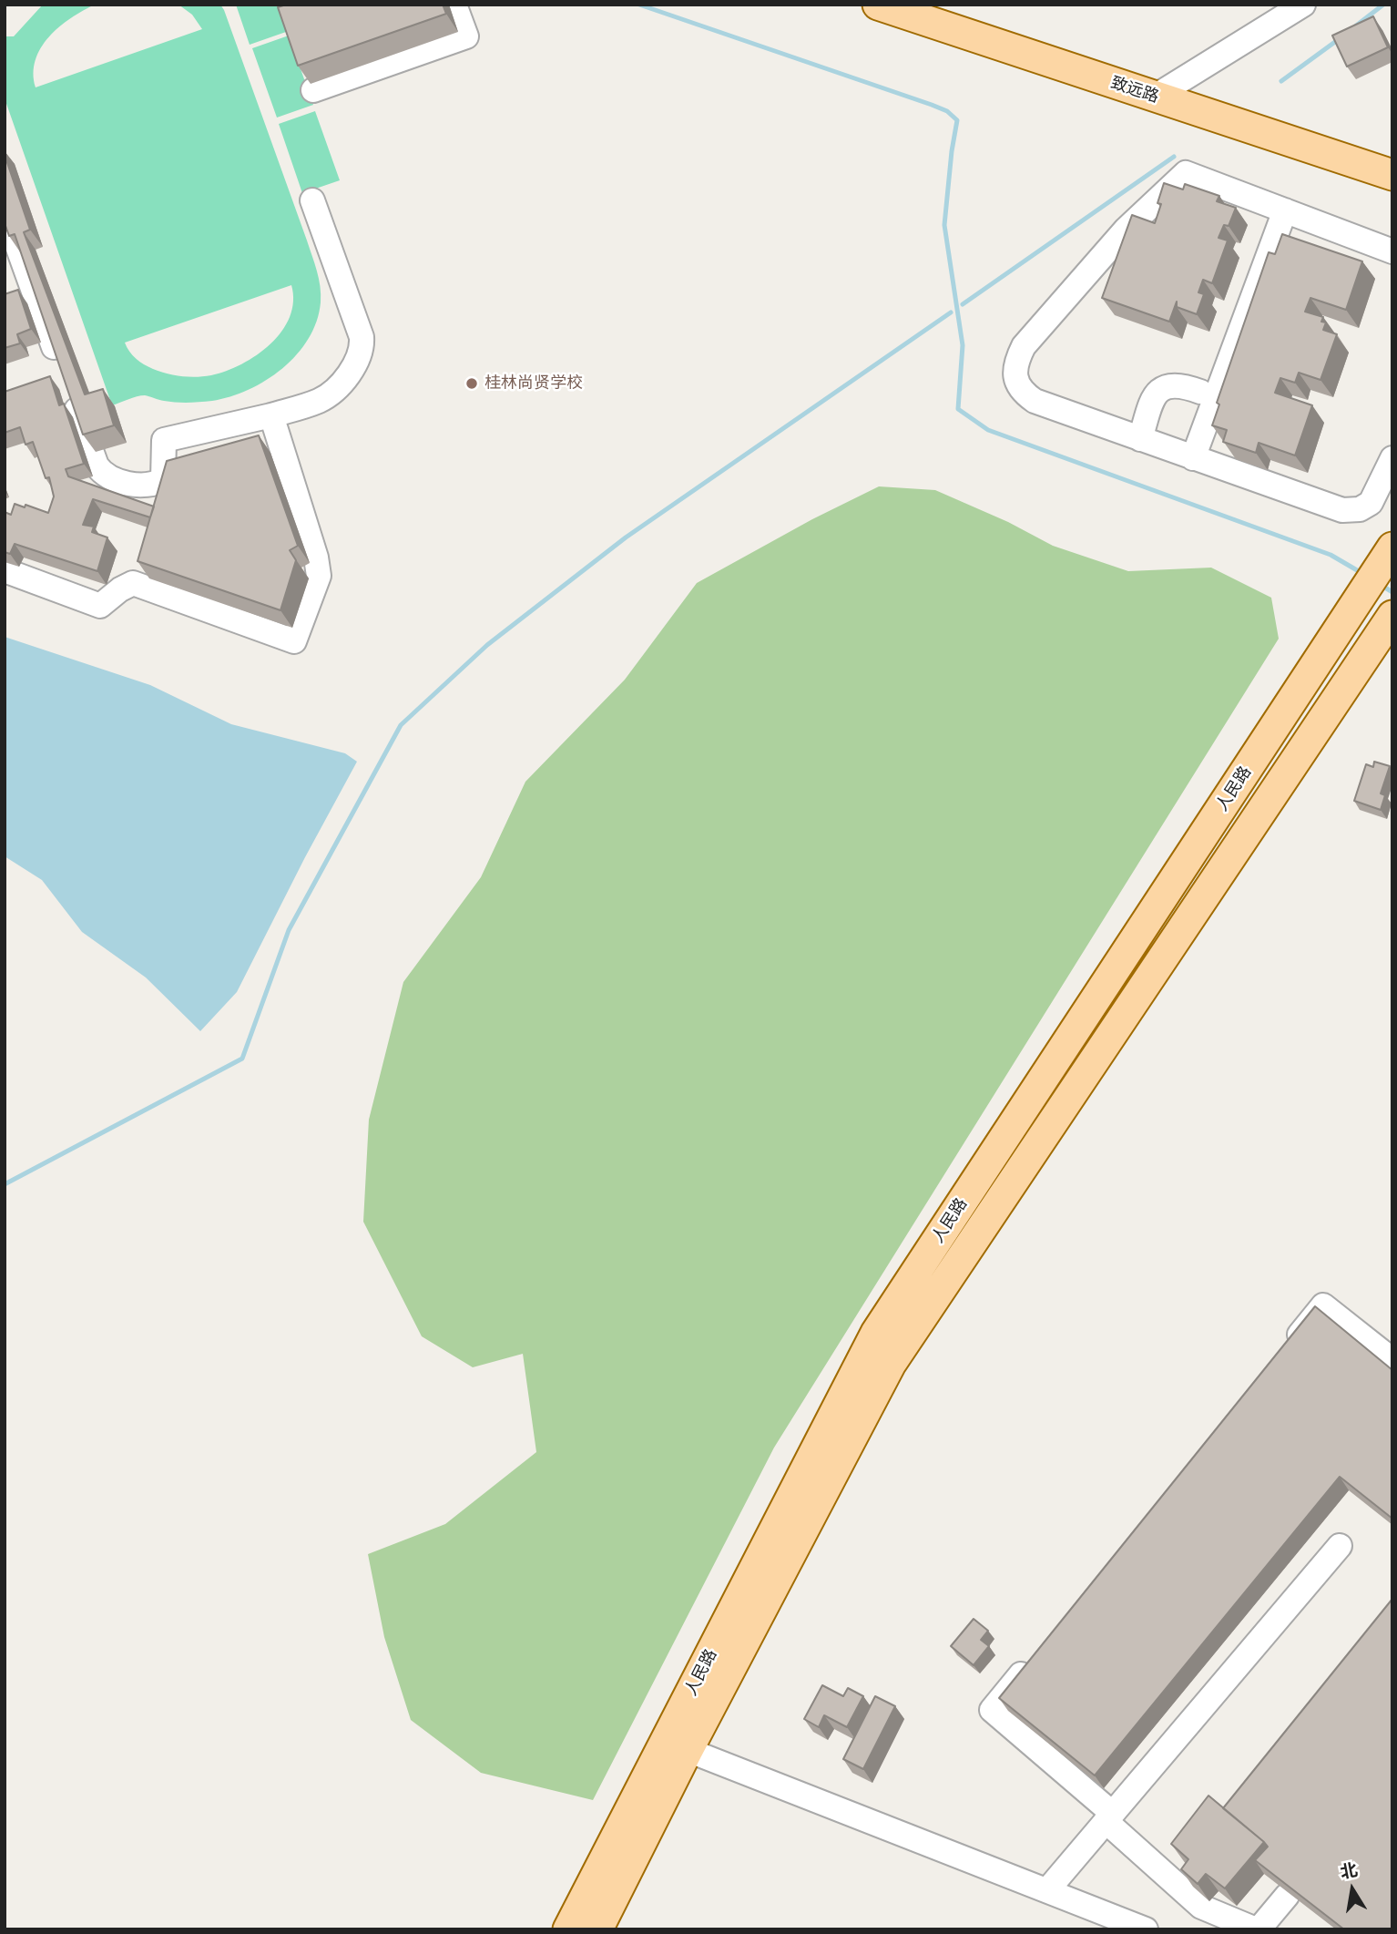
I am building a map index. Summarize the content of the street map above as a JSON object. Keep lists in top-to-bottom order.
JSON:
{
  "streets": {
    "main road": ["致远路", "人民路"]
  },
  "places": ["桂林尚贤学校"],
  "north": "top"
}
